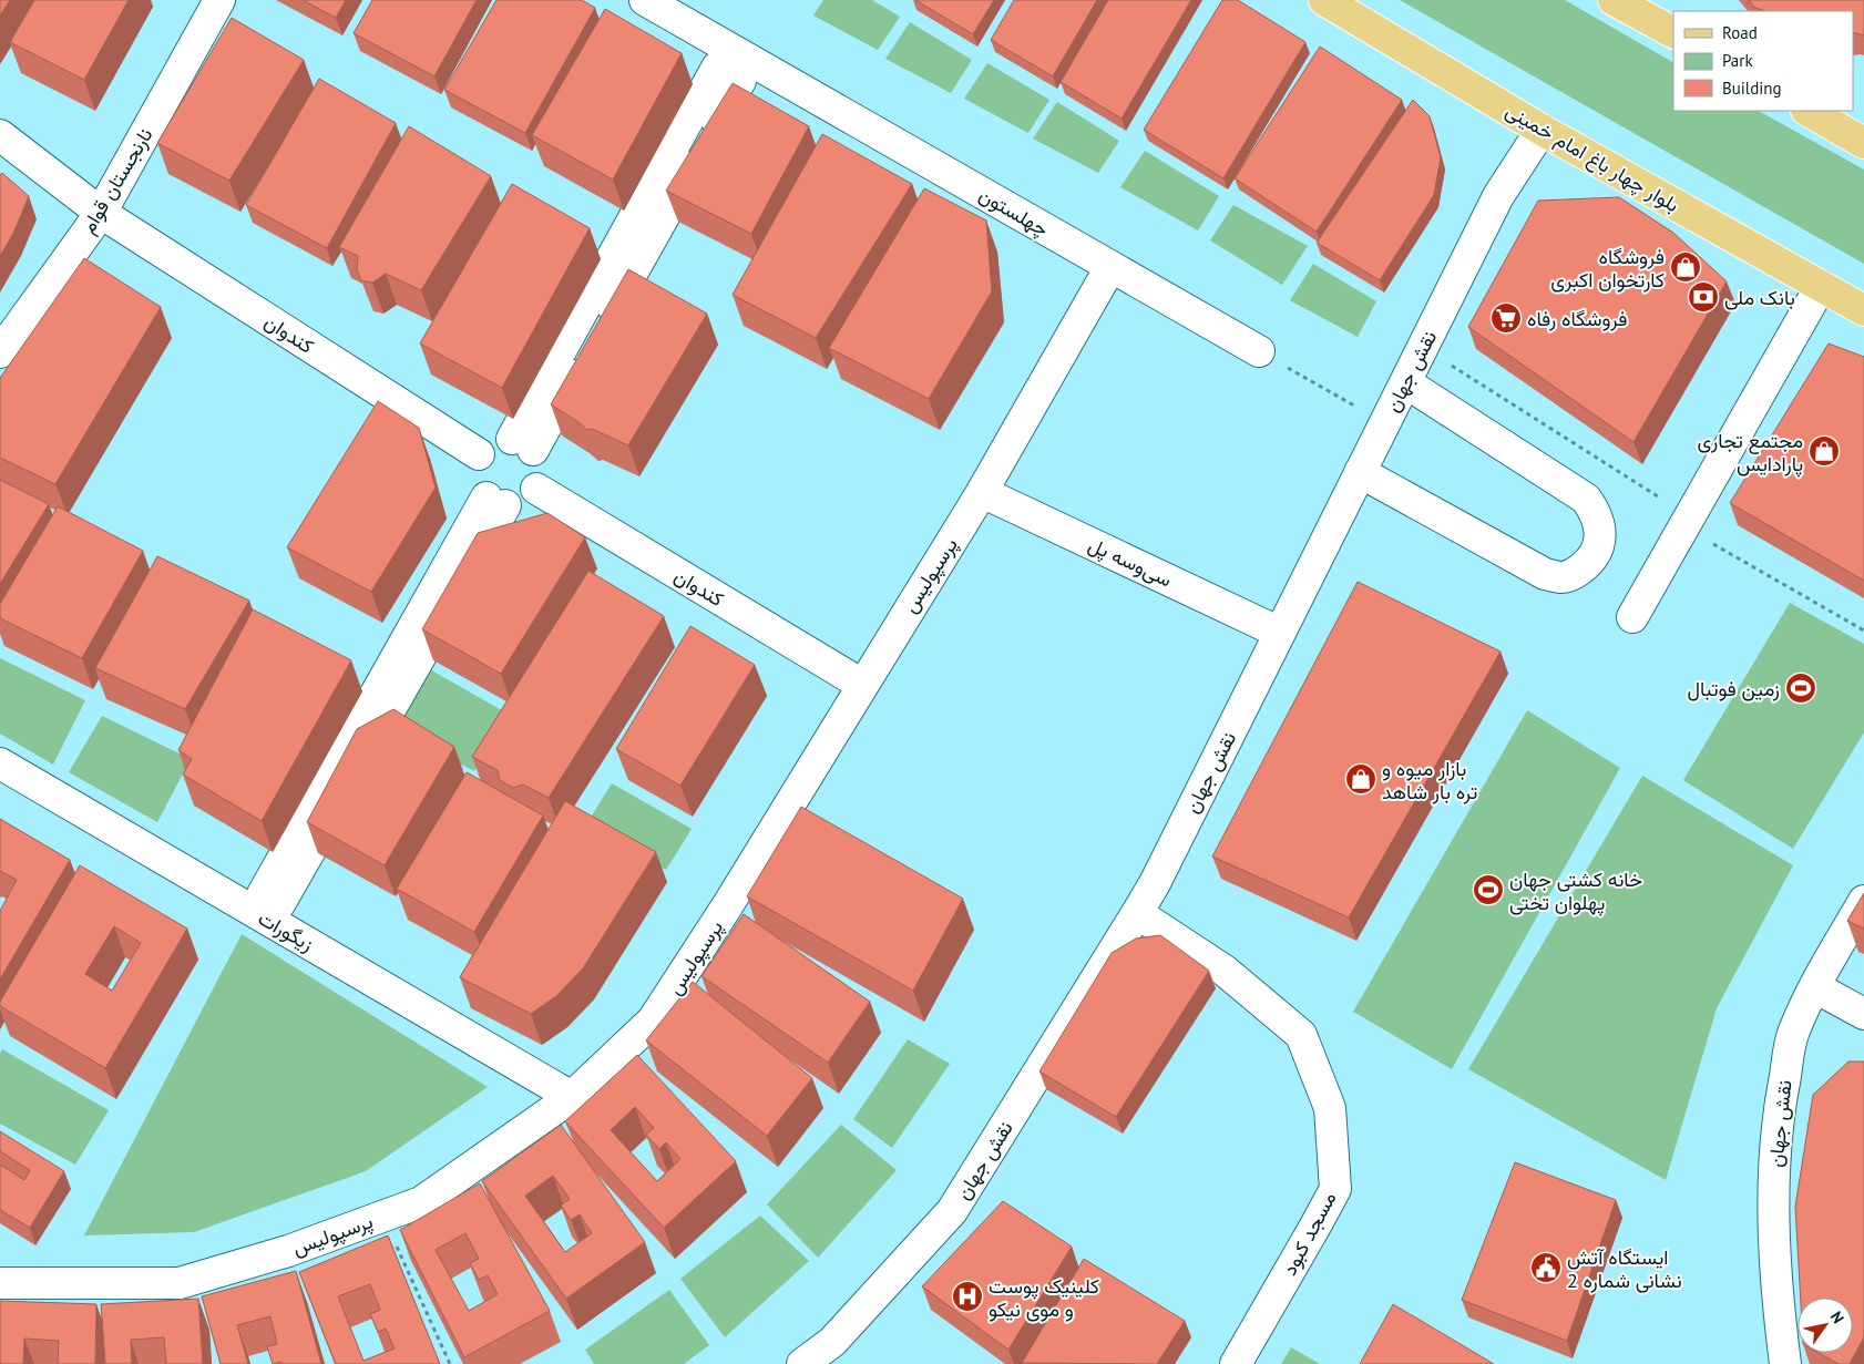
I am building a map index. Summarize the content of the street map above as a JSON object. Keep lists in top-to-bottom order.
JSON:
{
  "streets": {
    "main road": ["بلوار چهار باغ امام خمینی"],
    "street": [
      "نارنجستان قوام",
      "چهلستون",
      "کندوان",
      "نقش جهان",
      "سی‌وسه پل",
      "پرسپولیس",
      "زیگورات",
      "مسجد کبود"
    ]
  },
  "crossings": [
    ["بلوار چهار باغ امام خمینی", "نقش جهان"],
    ["نارنجستان قوام", "کندوان"],
    ["چهلستون", "پرسپولیس"],
    ["کندوان", "پرسپولیس"],
    ["نقش جهان", "سی‌وسه پل"],
    ["نقش جهان", "مسجد کبود"],
    ["سی‌وسه پل", "پرسپولیس"],
    ["پرسپولیس", "زیگورات"]
  ],
  "places": {
    "shop": ["فروشگاه کارتخوان اکبری", "مجتمع تجاری پارادایس", "بازار میوه و تره بار شاهد"],
    "bank": ["بانک ملی"],
    "supermarket": ["فروشگاه رفاه"],
    "sports": ["زمین فوتبال", "خانه کشتی جهان پهلوان تختی"],
    "public building": ["ایستگاه آتش نشانی شماره 2"],
    "hospital": ["کلینیک پوست و موی نیکو"]
  },
  "legend": ["Road", "Park", "Building"],
  "north": "top right"
}
